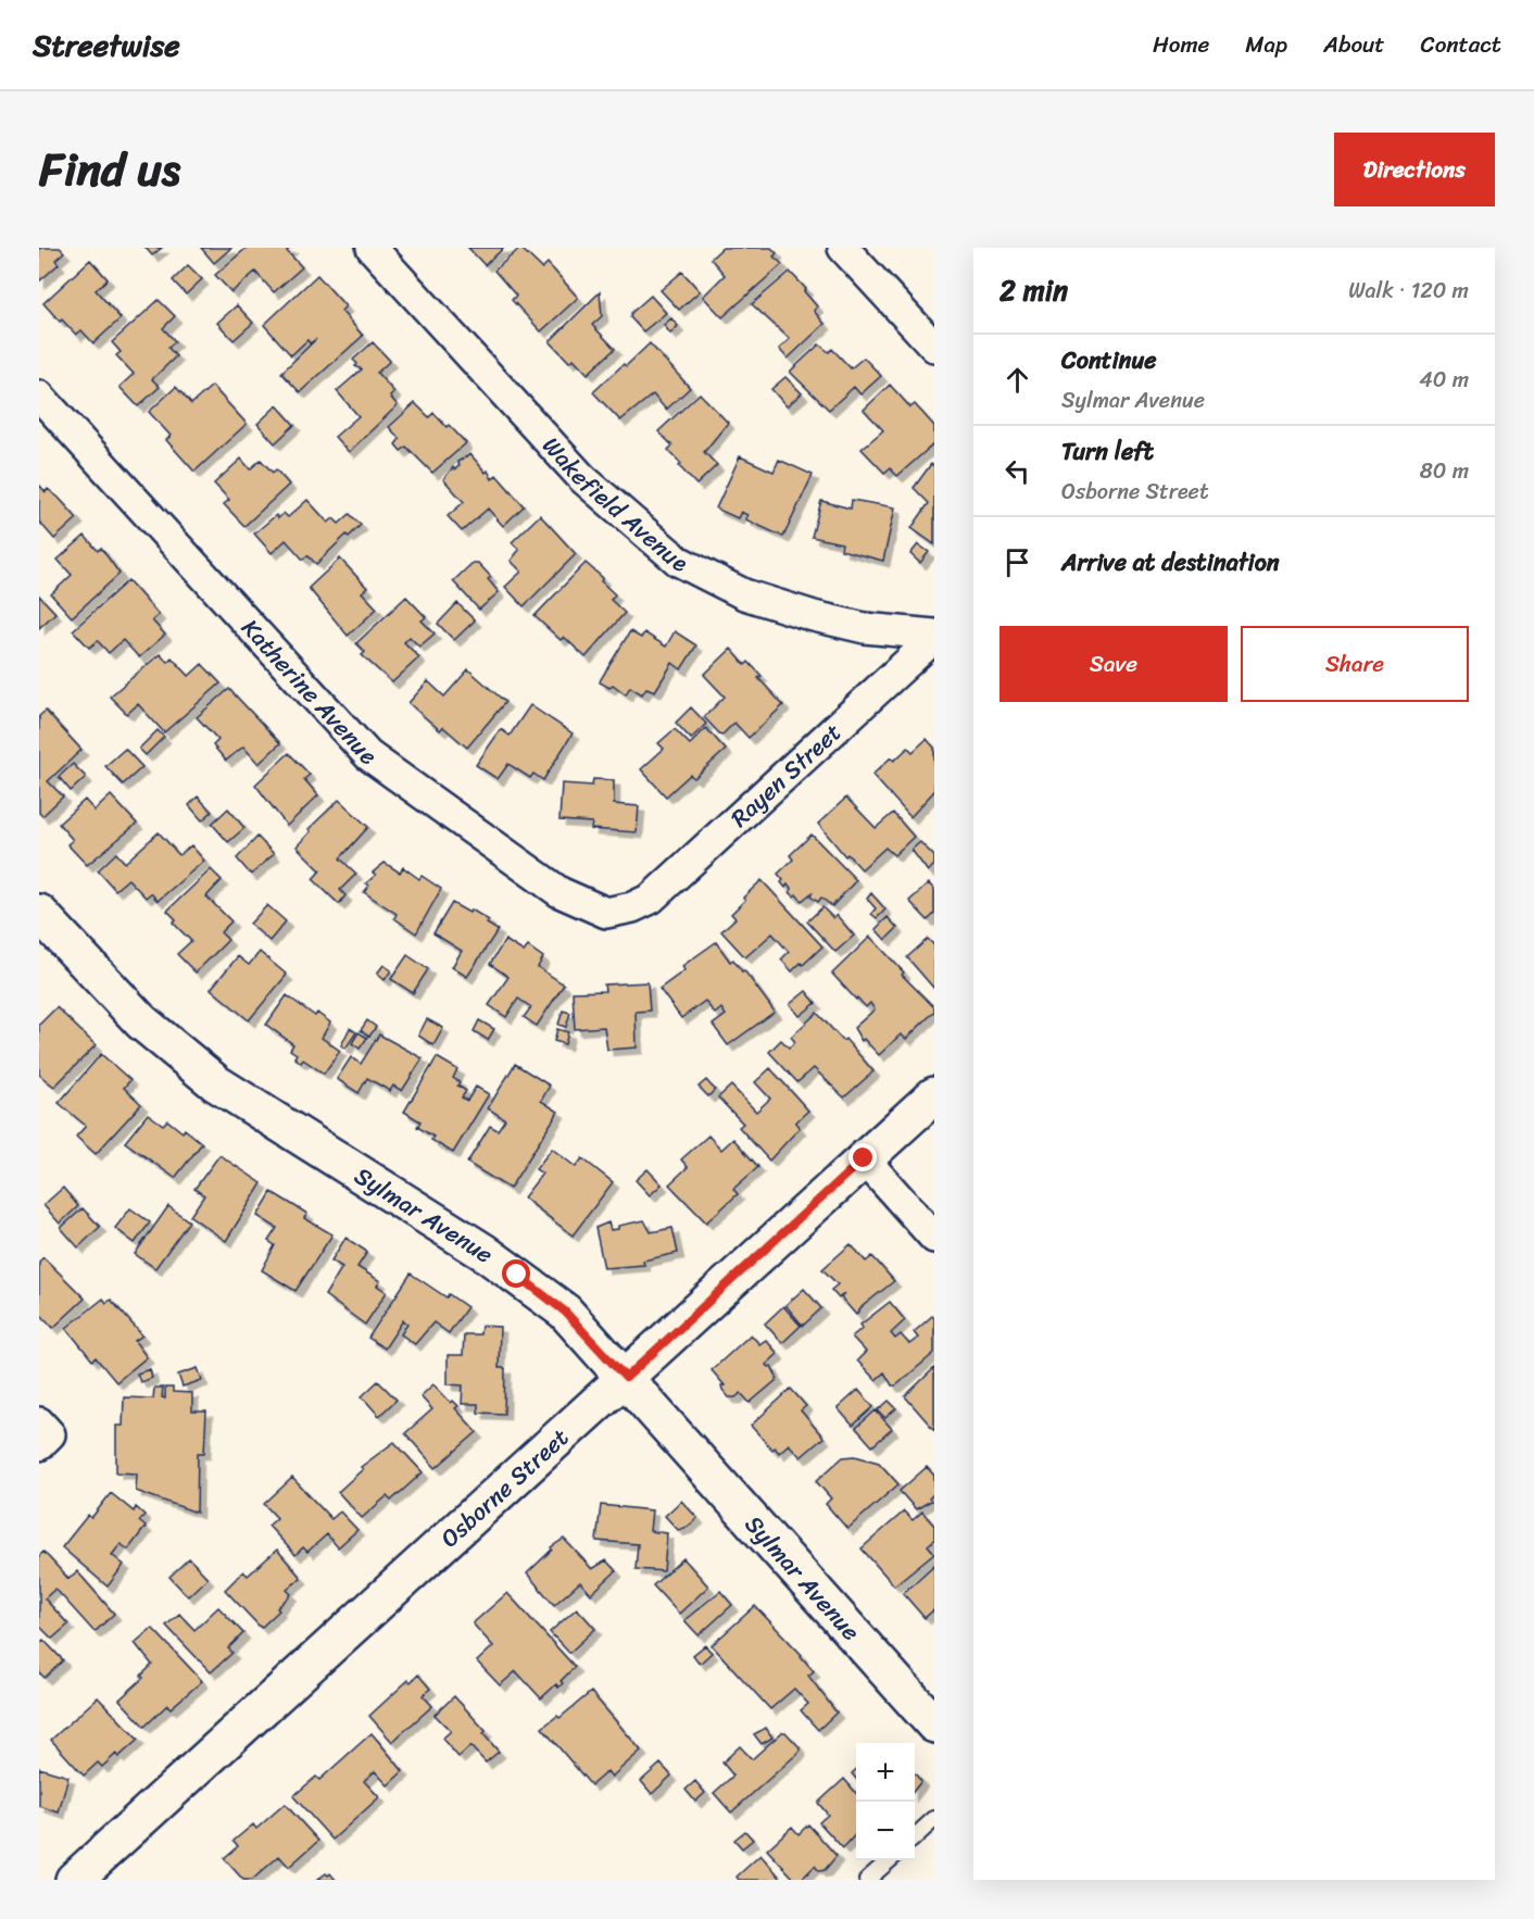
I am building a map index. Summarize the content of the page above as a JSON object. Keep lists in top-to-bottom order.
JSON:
{
  "streets": {
    "street": [
      "Wakefield Avenue",
      "Katherine Avenue",
      "Rayen Street",
      "Sylmar Avenue",
      "Osborne Street"
    ]
  },
  "crossings": [
    ["Wakefield Avenue", "Rayen Street"],
    ["Katherine Avenue", "Rayen Street"],
    ["Sylmar Avenue", "Osborne Street"]
  ],
  "page": {
    "header": "Streetwise",
    "nav": [
      "Home",
      "Map",
      "About",
      "Contact"
    ],
    "title": "Find us",
    "buttons": [
      "Directions",
      ["Save", "Share"]
    ],
    "heading": ["2 min", "Walk · 120 m"],
    "list": [
      ["Continue", "Sylmar Avenue", "40 m"],
      ["Turn left", "Osborne Street", "80 m"],
      "Arrive at destination"
    ],
    "map_buttons": ["+", "−"]
  }
}
